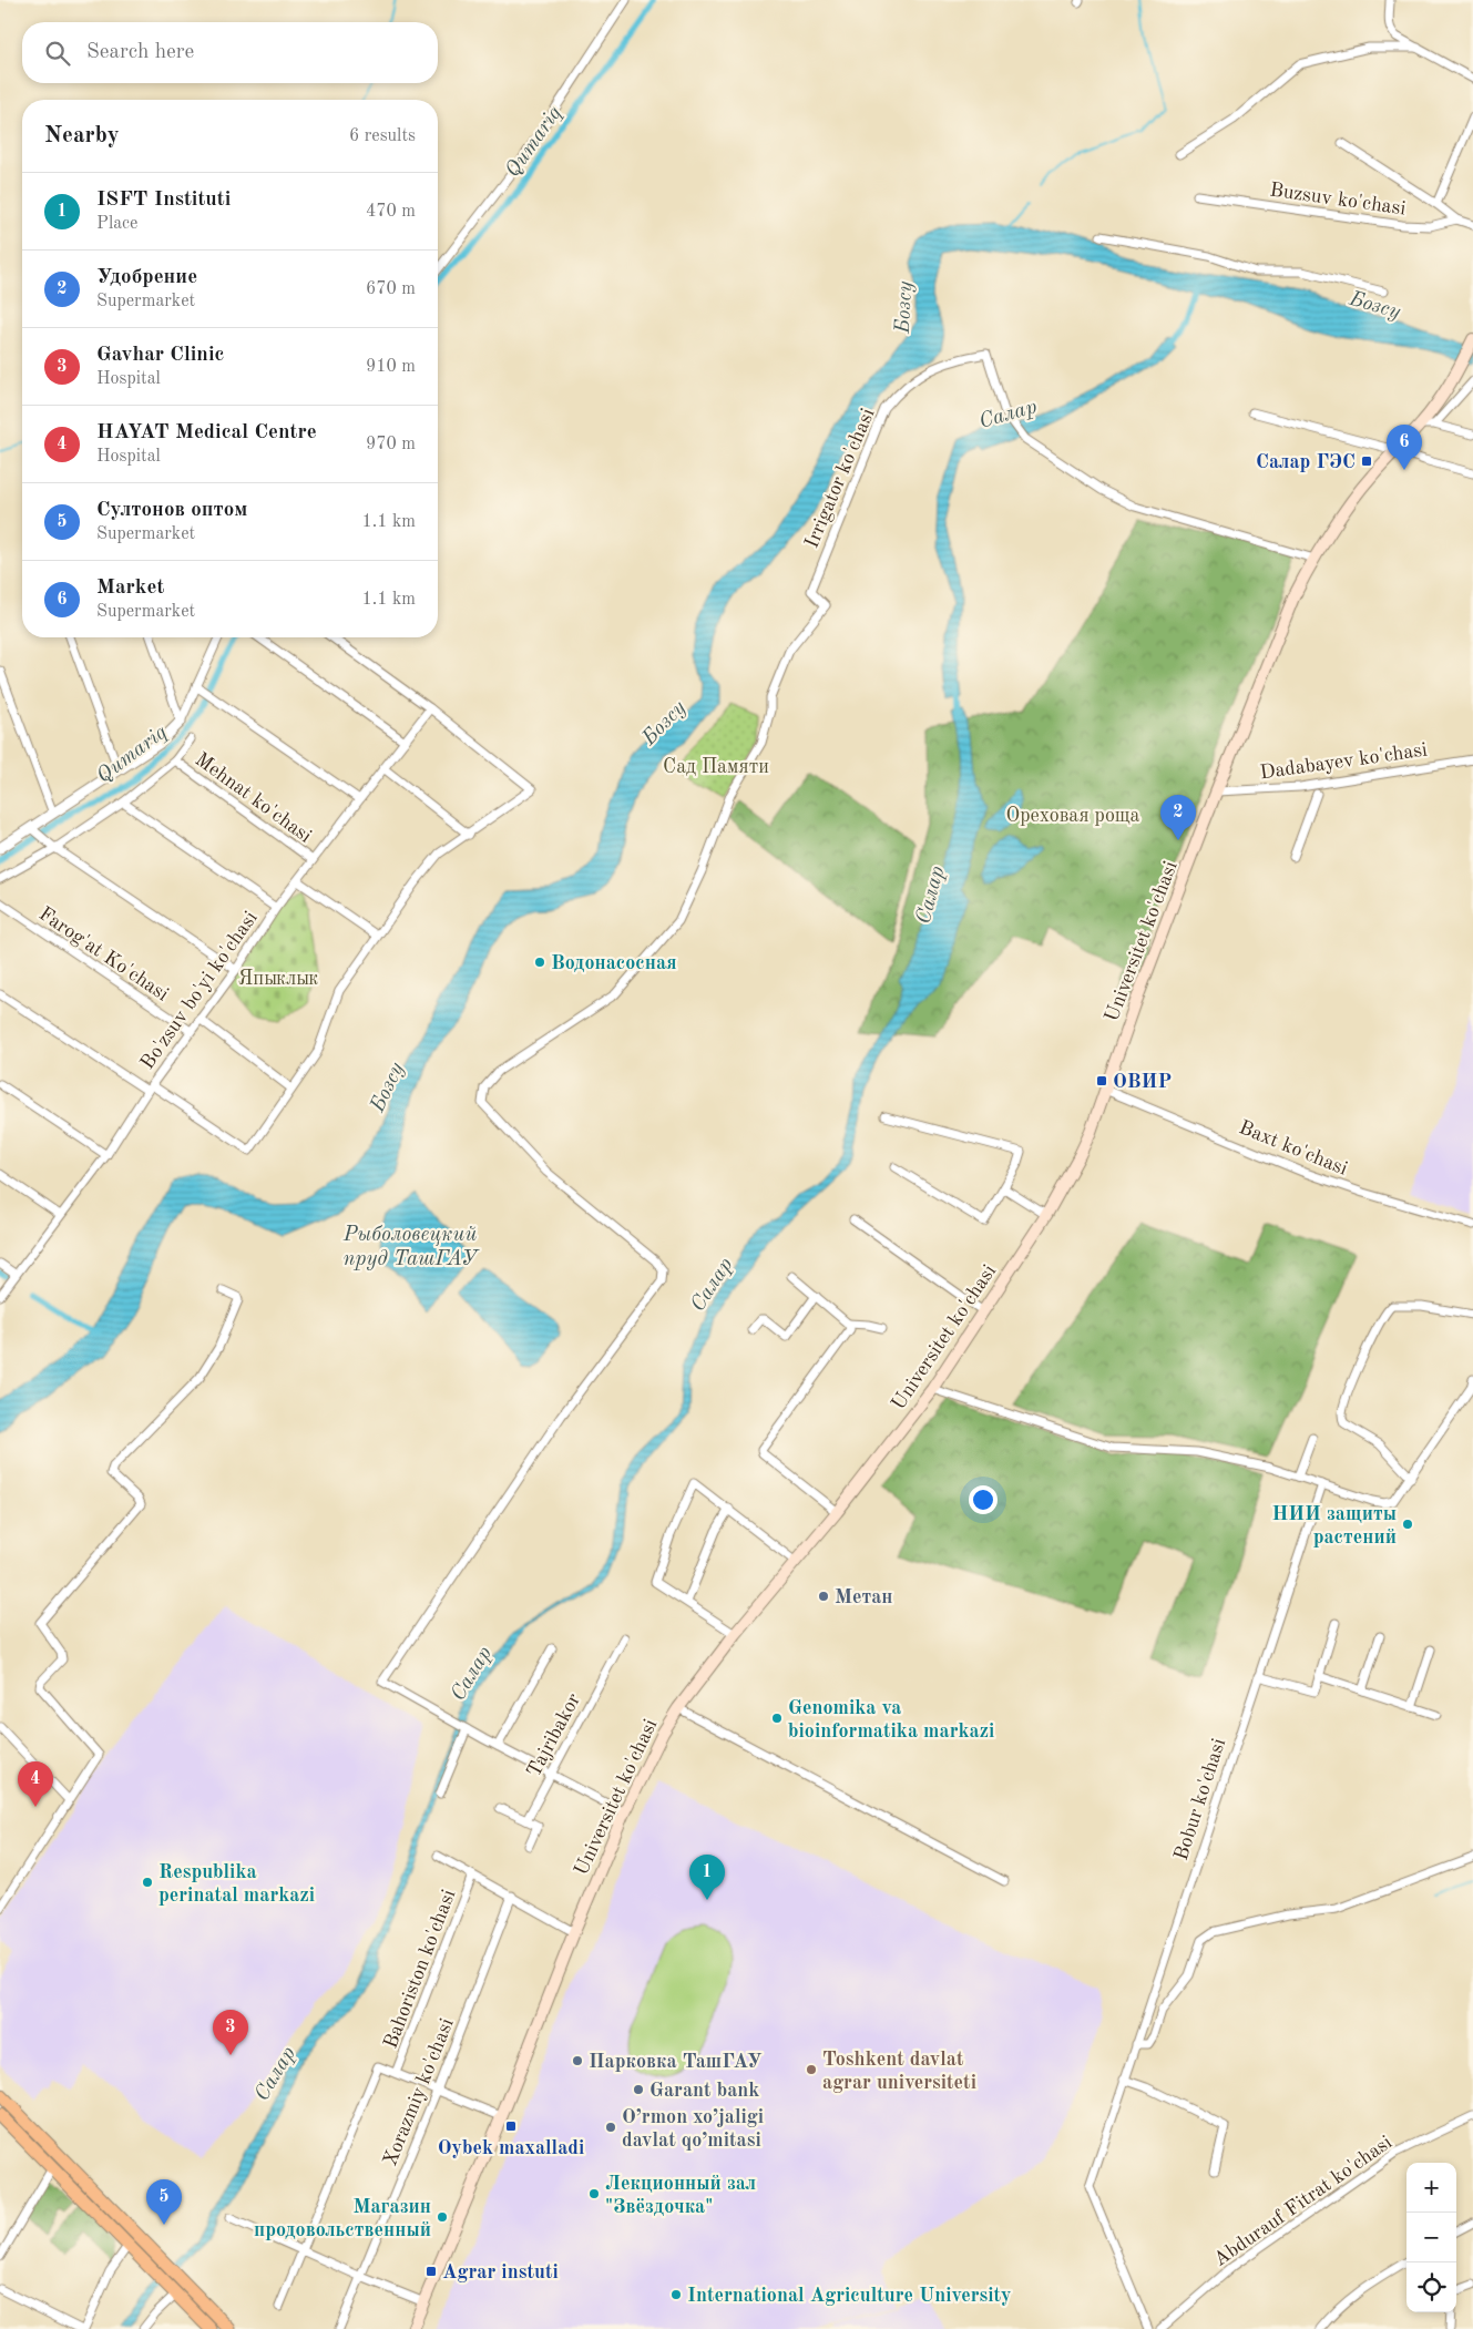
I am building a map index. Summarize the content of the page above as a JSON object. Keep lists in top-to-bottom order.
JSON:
{
  "streets": {
    "main road": ["Universitet ko'chasi"],
    "street": [
      "Buzsuv ko'chasi",
      "Irrigator ko'chasi",
      "Dadabayev ko'chasi",
      "Mehnat ko'chasi",
      "Farog'at Ko'chasi",
      "Bo'zsuv bo'yi ko'chasi",
      "Baxt ko'chasi",
      "Tajribakor",
      "Bobur ko'chasi",
      "Bahoriston ko'chasi",
      "Xorazmiy ko'chasi",
      "Abdurauf Fitrat ko'chasi"
    ]
  },
  "crossings": [
    ["Irrigator ko'chasi", "Universitet ko'chasi"],
    ["Dadabayev ko'chasi", "Universitet ko'chasi"],
    ["Mehnat ko'chasi", "Bo'zsuv bo'yi ko'chasi"],
    ["Universitet ko'chasi", "Baxt ko'chasi"],
    ["Universitet ko'chasi", "Bahoriston ko'chasi"],
    ["Farog'at Ko'chasi", "Bo'zsuv bo'yi ko'chasi"],
    ["Bahoriston ko'chasi", "Xorazmiy ko'chasi"]
  ],
  "water": [
    "Qumariq",
    "Бозсу",
    "Салар",
    "Рыболовецкий пруд ТашГАУ"
  ],
  "parks": ["Сад Памяти", "Ореховая роща", "Япыклык"],
  "places": {
    "transit": [
      "Салар ГЭС",
      "ОВИР",
      "Oybek maxalladi",
      "Agrar instuti"
    ],
    "other": [
      "Водонасосная",
      "НИИ защиты растений",
      "Метан",
      "Genomika va bioinformatika markazi",
      "Respublika perinatal markazi",
      "Парковка ТашГАУ",
      "Toshkent davlat agrar universiteti",
      "Garant bank",
      "O’rmon xo’jaligi davlat qo’mitasi",
      "Лекционный зал \"Звёздочка\"",
      "Магазин продовольственный",
      "International Agriculture University"
    ]
  },
  "page": {
    "search": "Search here",
    "heading": ["Nearby", "6 results"],
    "list": [
      {
        "mark": "1",
        "name": "ISFT Instituti",
        "note": "Place",
        "value": "470 m"
      },
      {
        "mark": "2",
        "name": "Удобрение",
        "note": "Supermarket",
        "value": "670 m"
      },
      {
        "mark": "3",
        "name": "Gavhar Clinic",
        "note": "Hospital",
        "value": "910 m"
      },
      {
        "mark": "4",
        "name": "HAYAT Medical Centre",
        "note": "Hospital",
        "value": "970 m"
      },
      {
        "mark": "5",
        "name": "Султонов оптом",
        "note": "Supermarket",
        "value": "1.1 km"
      },
      {
        "mark": "6",
        "name": "Market",
        "note": "Supermarket",
        "value": "1.1 km"
      }
    ],
    "pins": [
      "6",
      "2",
      "4",
      "1",
      "3",
      "5"
    ],
    "map_buttons": ["+", "−"]
  }
}
